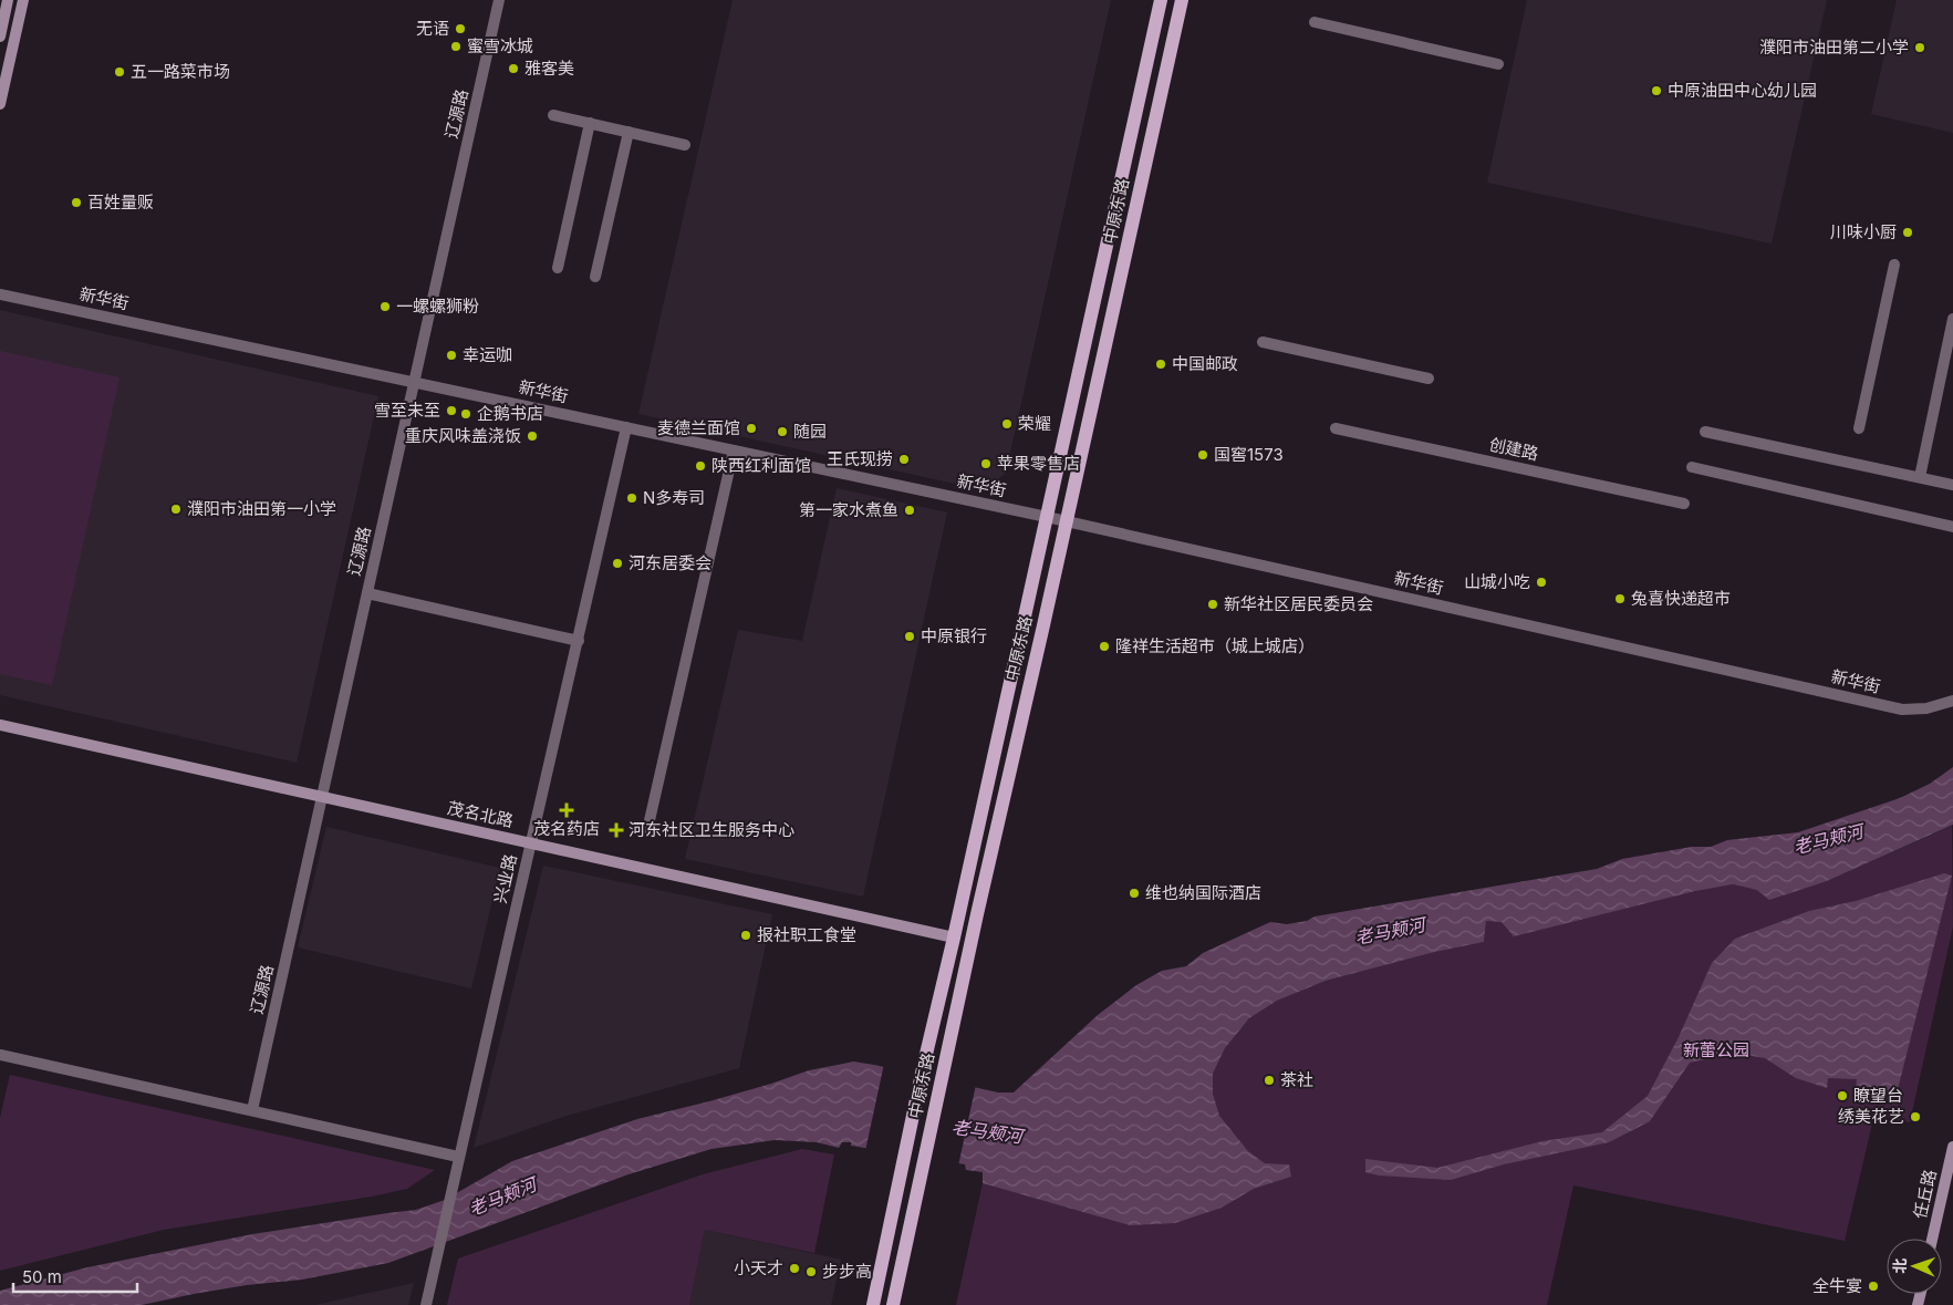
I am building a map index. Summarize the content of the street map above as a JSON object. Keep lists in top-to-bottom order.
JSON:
{
  "streets": {
    "main road": ["中原东路"],
    "street": [
      "辽源路",
      "新华街",
      "创建路",
      "茂名北路",
      "兴业路",
      "任丘路"
    ]
  },
  "crossings": [
    ["辽源路", "新华街"],
    ["辽源路", "茂名北路"],
    ["中原东路", "新华街"],
    ["中原东路", "茂名北路"],
    ["新华街", "兴业路"],
    ["茂名北路", "兴业路"]
  ],
  "water": ["老马颊河"],
  "parks": ["新蕾公园"],
  "places": {
    "other": [
      "无语",
      "蜜雪冰城",
      "濮阳市油田第二小学",
      "雅客美",
      "五一路菜市场",
      "中原油田中心幼儿园",
      "百姓量贩",
      "川味小厨",
      "一螺螺狮粉",
      "幸运咖",
      "中国邮政",
      "雪至未至",
      "企鹅书店",
      "荣耀",
      "麦德兰面馆",
      "随园",
      "重庆风味盖浇饭",
      "国窖1573",
      "王氏现捞",
      "苹果零售店",
      "陕西红利面馆",
      "N多寿司",
      "濮阳市油田第一小学",
      "第一家水煮鱼",
      "河东居委会",
      "山城小吃",
      "兔喜快递超市",
      "新华社区居民委员会",
      "中原银行",
      "隆祥生活超市（城上城店）",
      "维也纳国际酒店",
      "报社职工食堂",
      "茶社",
      "瞭望台",
      "绣美花艺",
      "小天才",
      "步步高",
      "全牛宴"
    ],
    "health": ["茂名药店", "河东社区卫生服务中心"]
  },
  "scale_bar": "50 m",
  "north": "left"
}
